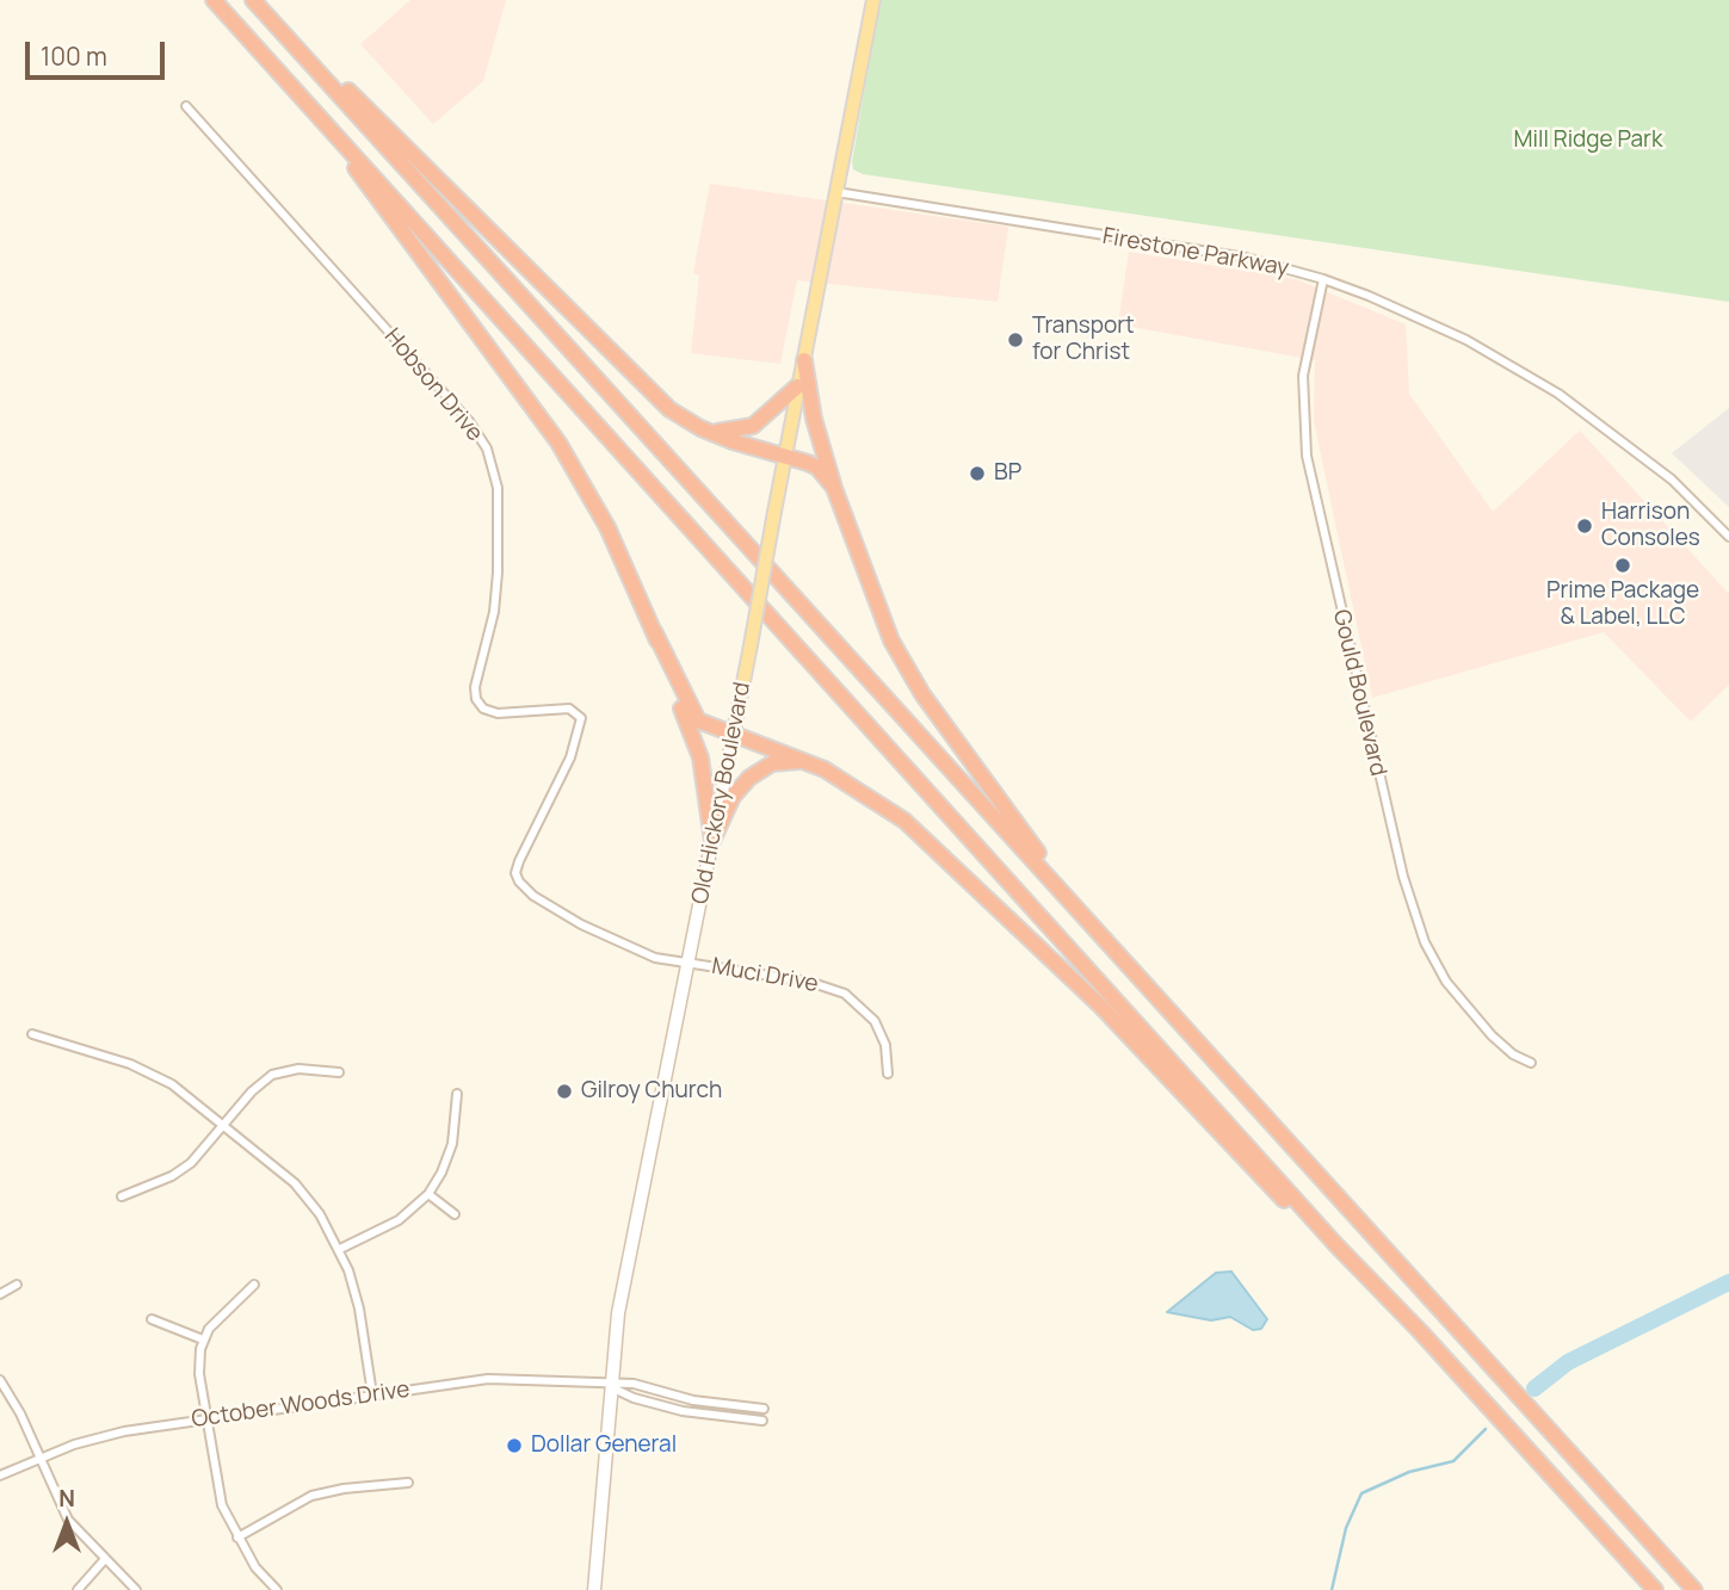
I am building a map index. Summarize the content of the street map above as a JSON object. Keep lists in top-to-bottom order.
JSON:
{
  "streets": {
    "main road": ["Old Hickory Boulevard"],
    "street": [
      "Firestone Parkway",
      "Hobson Drive",
      "Gould Boulevard",
      "Muci Drive",
      "October Woods Drive"
    ]
  },
  "crossings": [
    ["Firestone Parkway", "Gould Boulevard"],
    ["Firestone Parkway", "Old Hickory Boulevard"],
    ["Hobson Drive", "Old Hickory Boulevard"],
    ["Hobson Drive", "Muci Drive"],
    ["Old Hickory Boulevard", "Muci Drive"],
    ["Old Hickory Boulevard", "October Woods Drive"]
  ],
  "parks": ["Mill Ridge Park"],
  "places": [
    "Transport for Christ",
    "BP",
    "Harrison Consoles",
    "Prime Package & Label, LLC",
    "Gilroy Church",
    "Dollar General"
  ],
  "scale_bar": "100 m",
  "north": "top"
}
